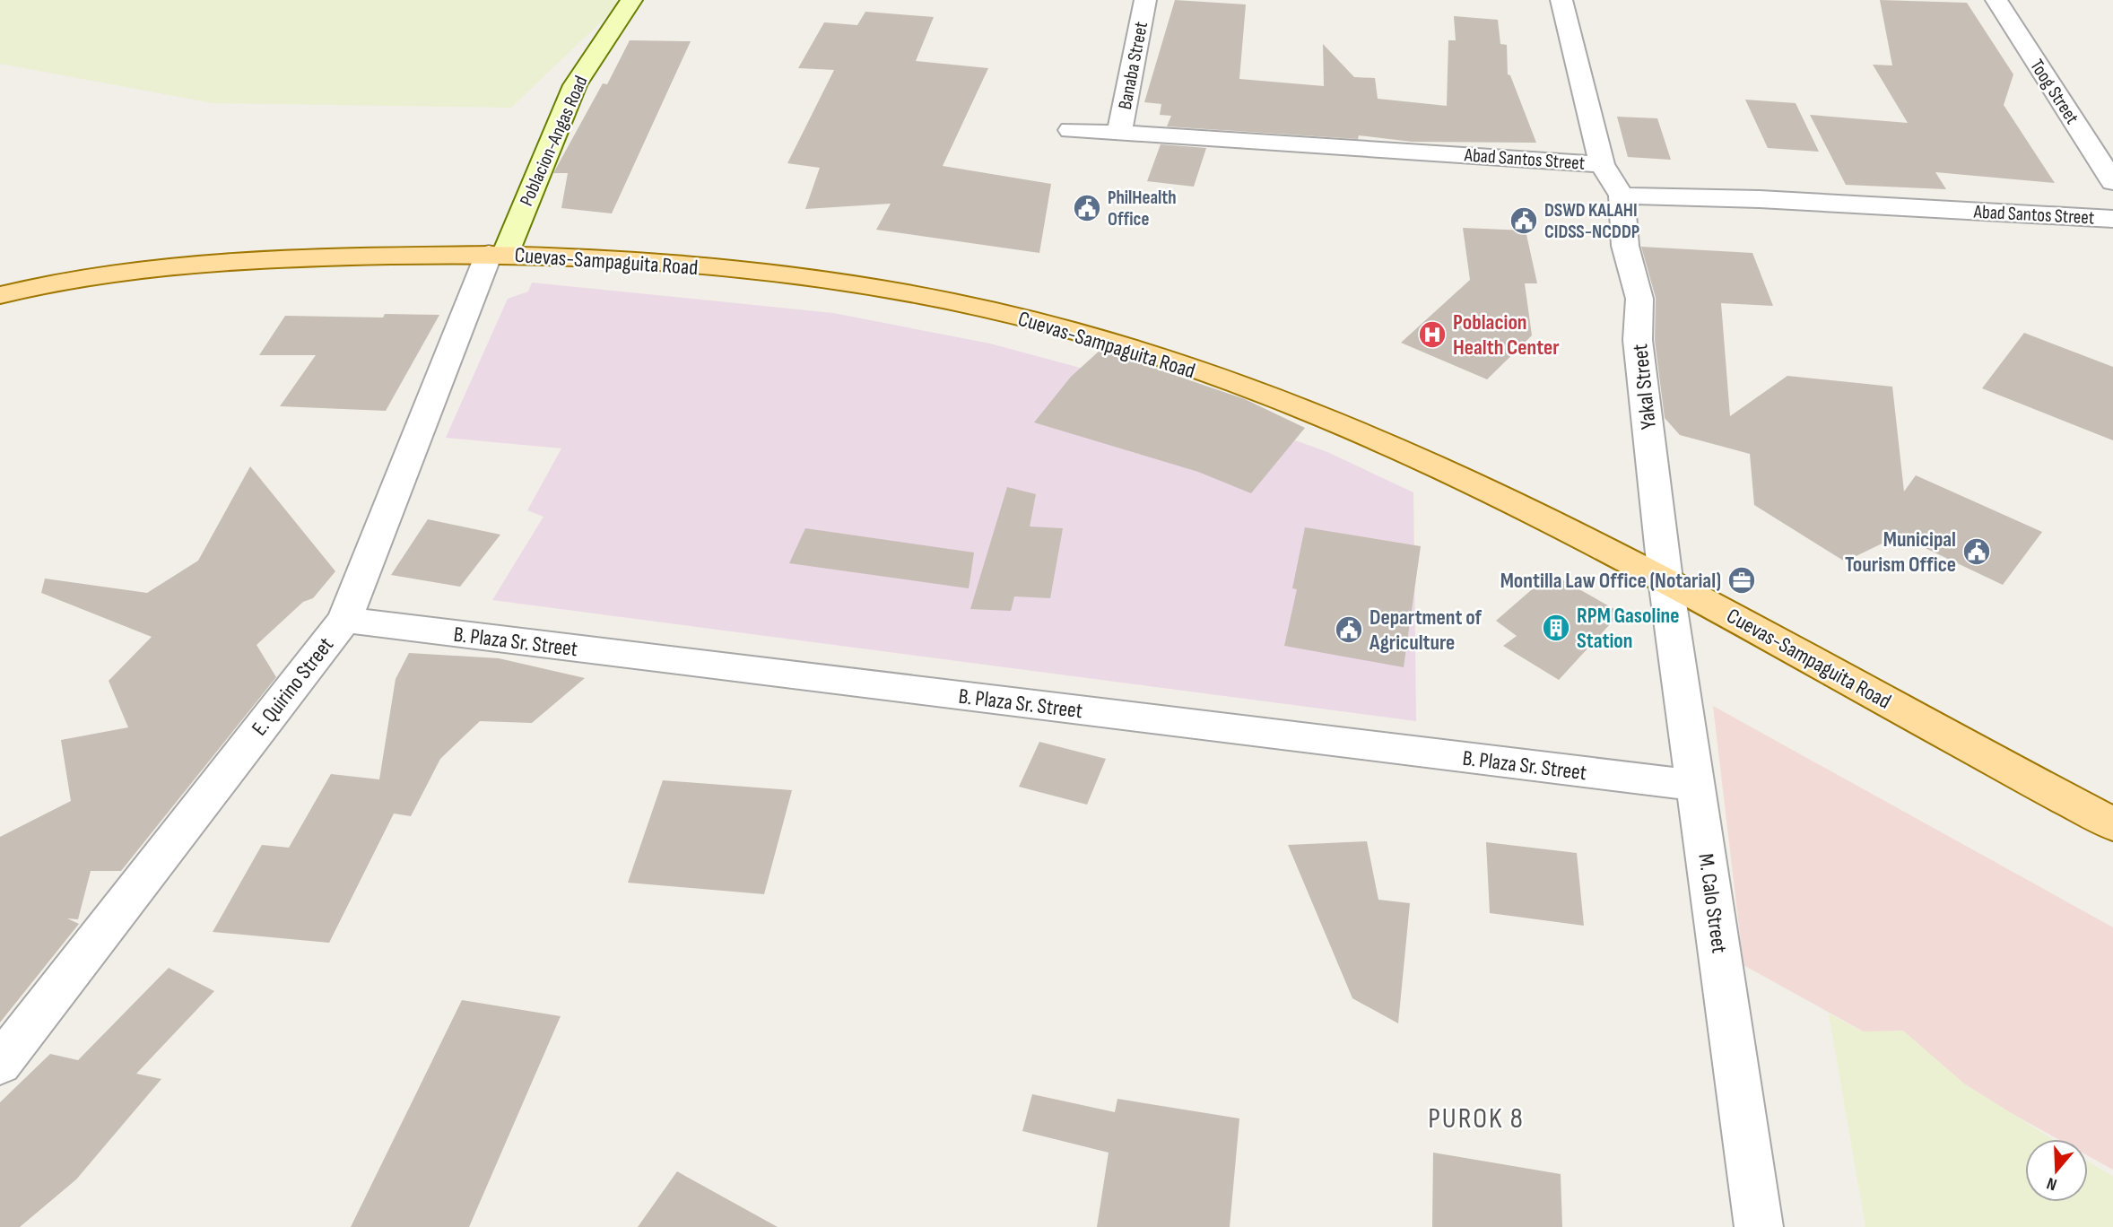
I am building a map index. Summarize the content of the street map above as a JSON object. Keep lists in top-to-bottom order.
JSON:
{
  "streets": {
    "main road": ["Cuevas-Sampaguita Road"],
    "street": [
      "Banaba Street",
      "Toog Street",
      "Poblacion-Angas Road",
      "Abad Santos Street",
      "Yakal Street",
      "B. Plaza Sr. Street",
      "E. Quirino Street",
      "M. Calo Street"
    ]
  },
  "crossings": [
    ["Banaba Street", "Abad Santos Street"],
    ["Poblacion-Angas Road", "Cuevas-Sampaguita Road"],
    ["Poblacion-Angas Road", "E. Quirino Street"],
    ["Abad Santos Street", "Yakal Street"],
    ["Cuevas-Sampaguita Road", "Yakal Street"],
    ["Cuevas-Sampaguita Road", "E. Quirino Street"],
    ["Cuevas-Sampaguita Road", "M. Calo Street"],
    ["Yakal Street", "M. Calo Street"],
    ["B. Plaza Sr. Street", "E. Quirino Street"],
    ["B. Plaza Sr. Street", "M. Calo Street"]
  ],
  "districts": ["PUROK 8"],
  "places": {
    "public building": [
      "PhilHealth Office",
      "DSWD KALAHI CIDSS-NCDDP",
      "Municipal Tourism Office",
      "Department of Agriculture"
    ],
    "hospital": ["Poblacion Health Center"],
    "office": ["Montilla Law Office (Notarial)"],
    "building": ["RPM Gasoline Station"]
  },
  "north": "bottom"
}
